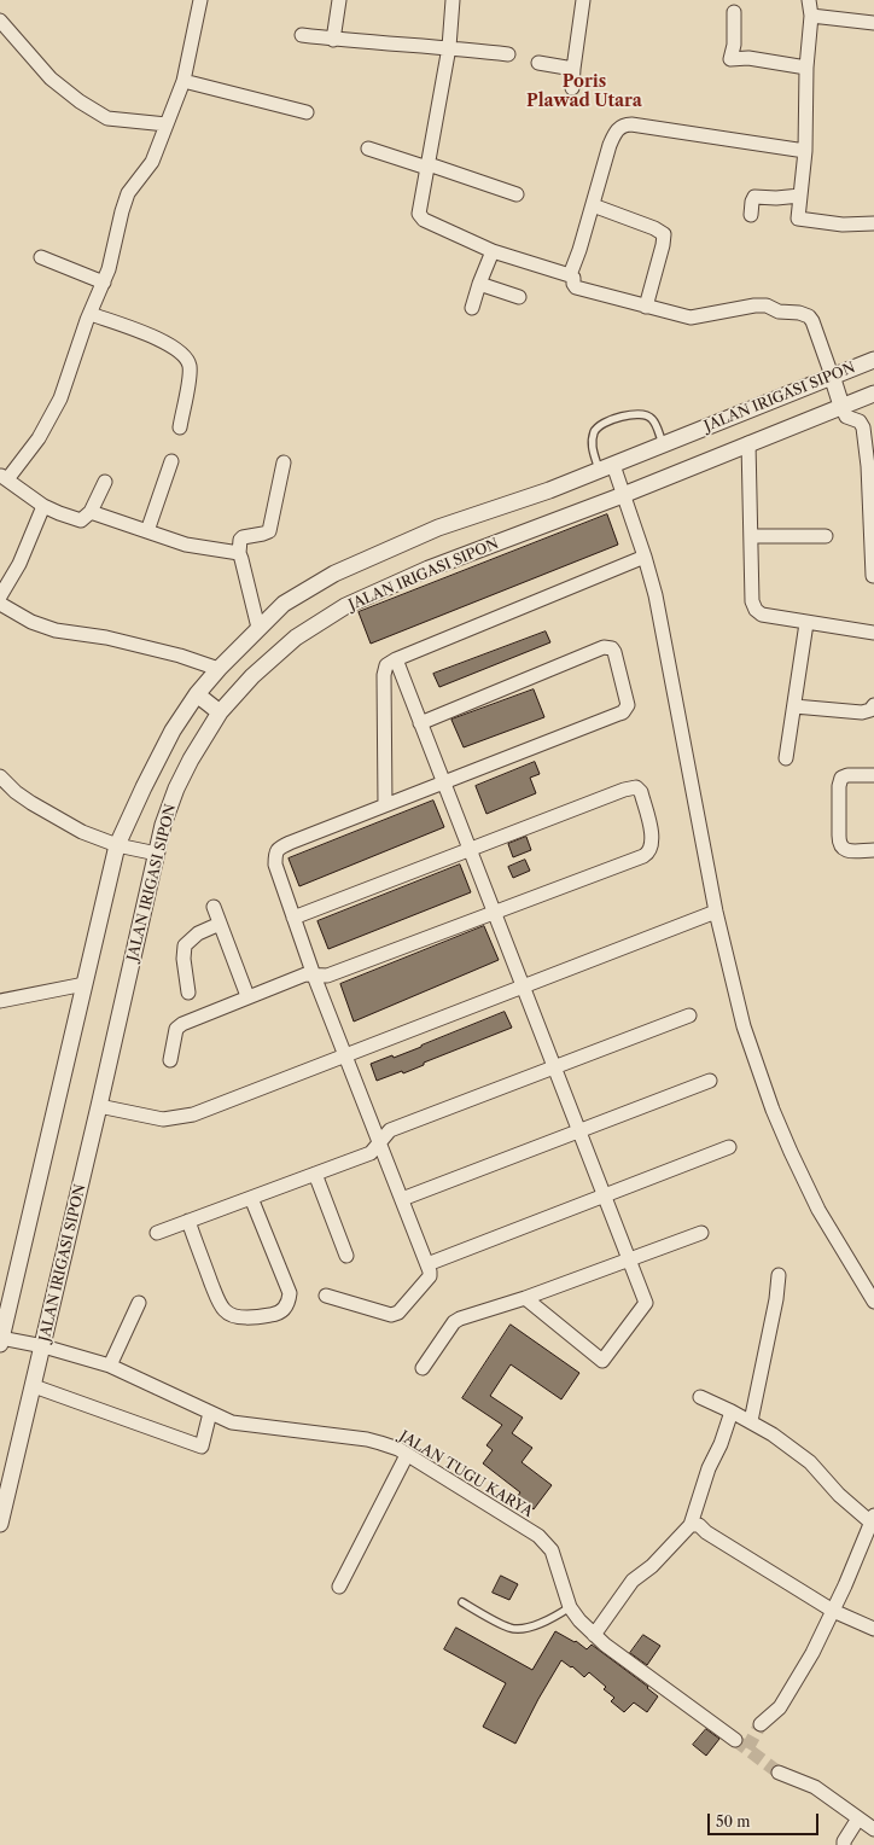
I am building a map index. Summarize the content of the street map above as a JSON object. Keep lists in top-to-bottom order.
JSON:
{
  "streets": {
    "street": ["JALAN IRIGASI SIPON", "JALAN TUGU KARYA"]
  },
  "crossings": [
    ["JALAN IRIGASI SIPON", "JALAN TUGU KARYA"]
  ],
  "districts": ["Poris Plawad Utara"],
  "scale_bar": "50 m"
}
